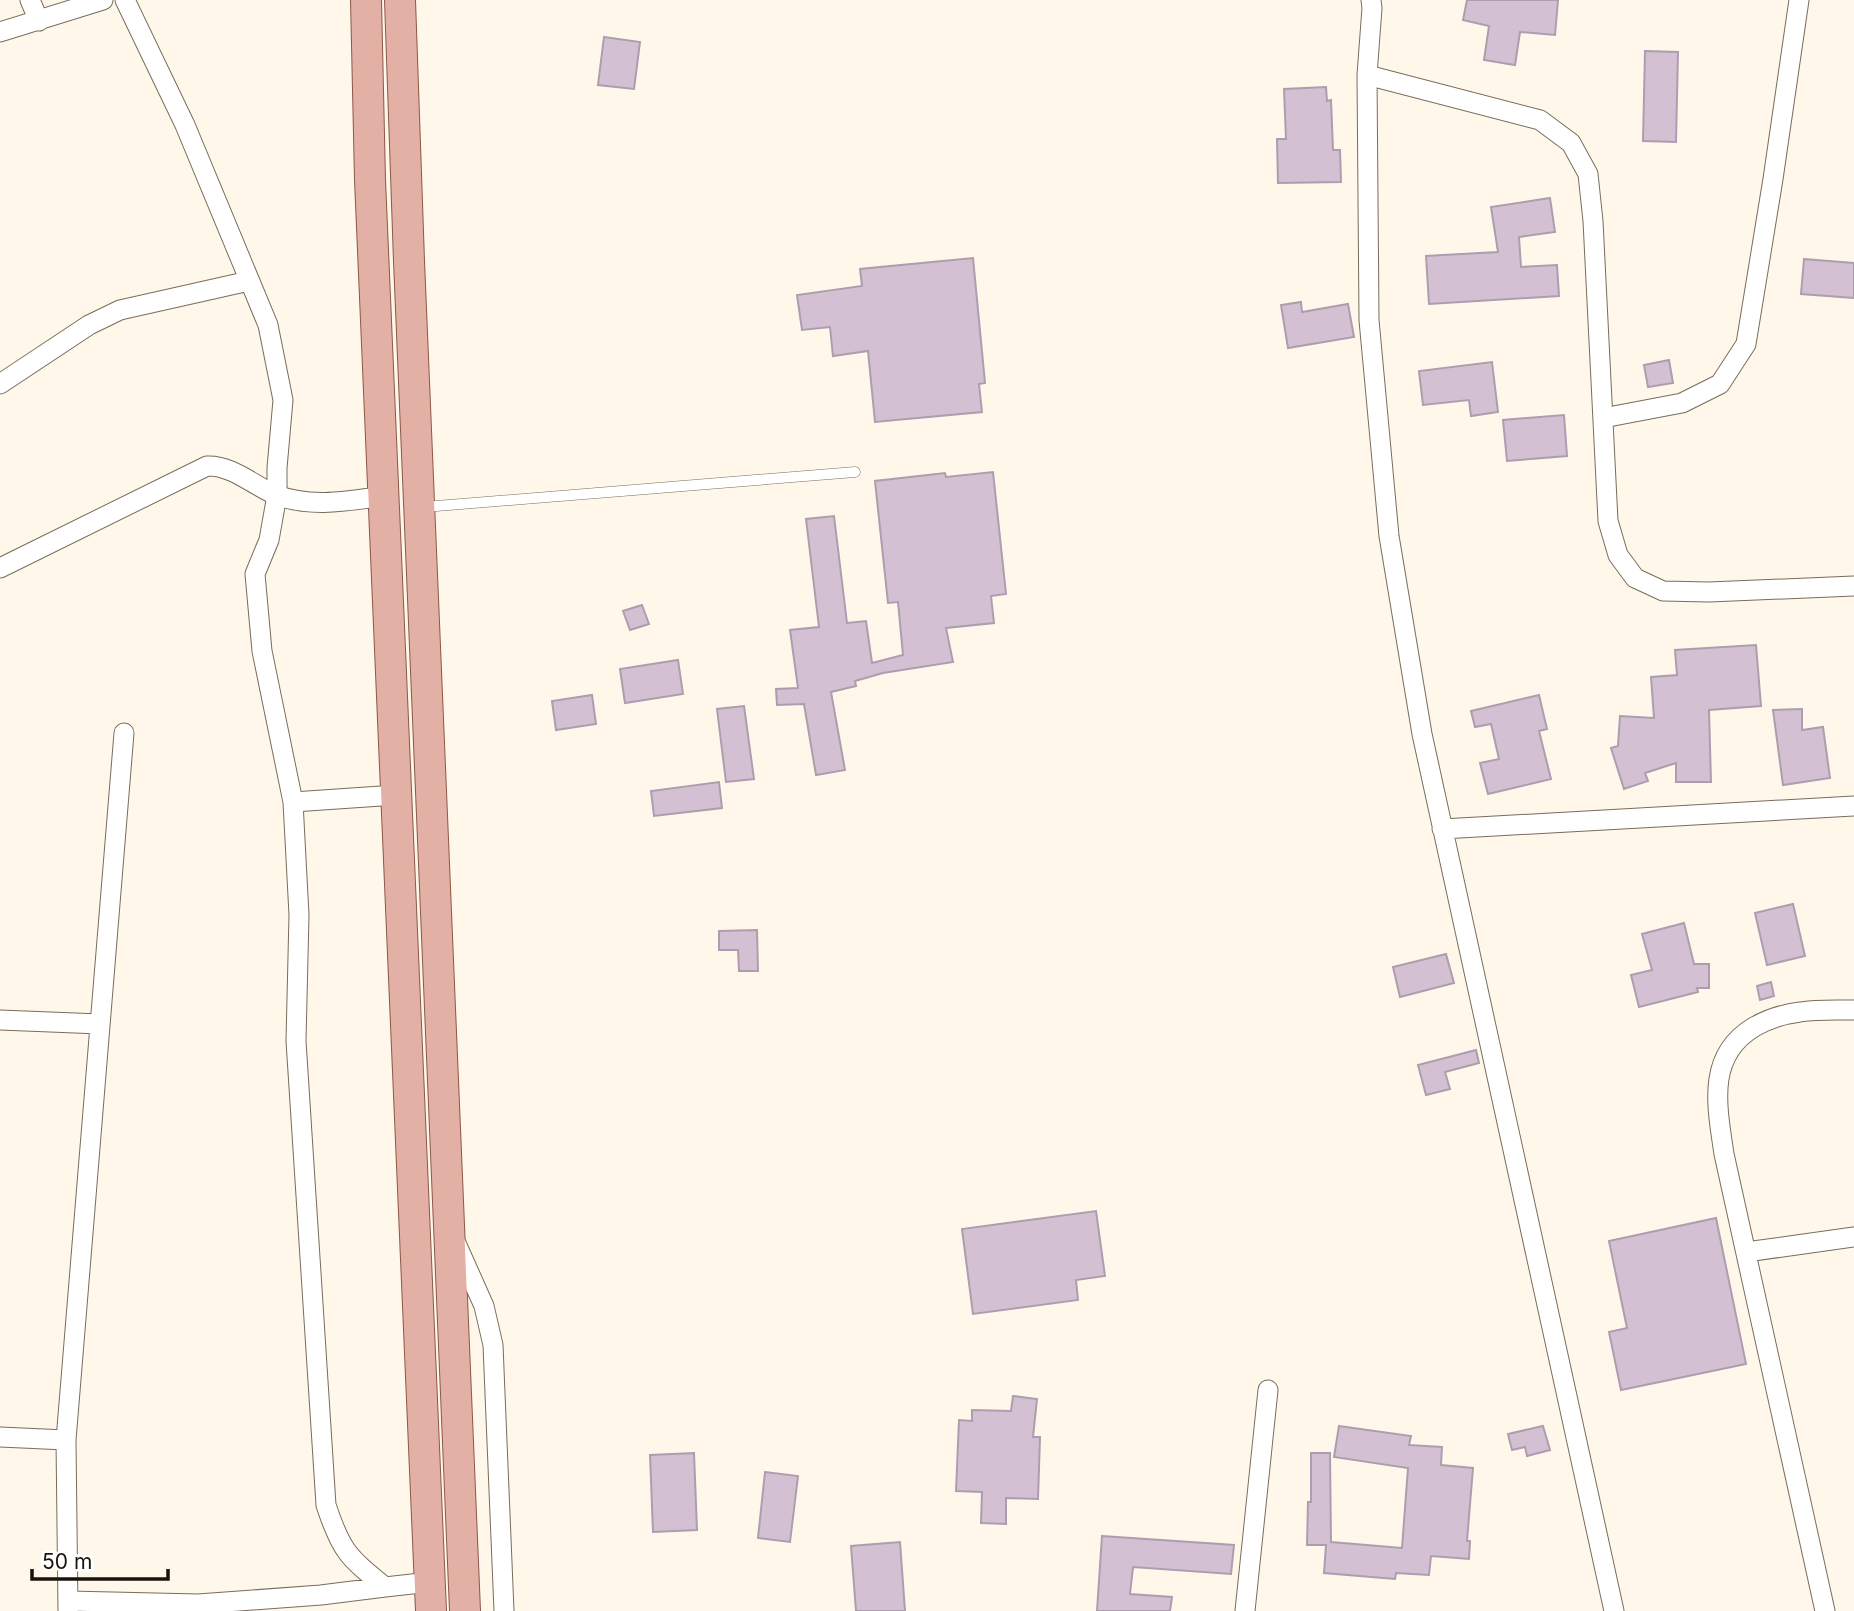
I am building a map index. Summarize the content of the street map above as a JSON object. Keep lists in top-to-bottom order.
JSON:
{
  "scale_bar": "50 m"
}
